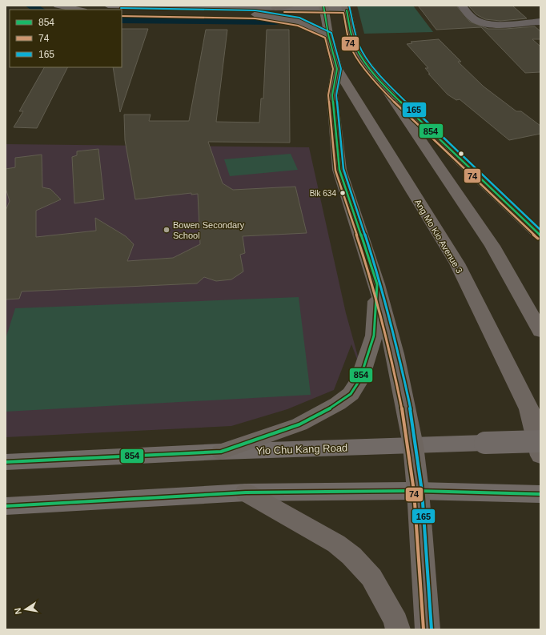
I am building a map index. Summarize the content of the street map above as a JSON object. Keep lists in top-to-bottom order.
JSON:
{
  "streets": {
    "highway": ["Ang Mo Kio Avenue 3"],
    "main road": ["Yio Chu Kang Road"]
  },
  "places": ["Blk 634", "Bowen Secondary School"],
  "lines": ["transit line 854", "transit line 165", "transit line 74"],
  "legend": ["854", "74", "165"],
  "north": "left"
}
